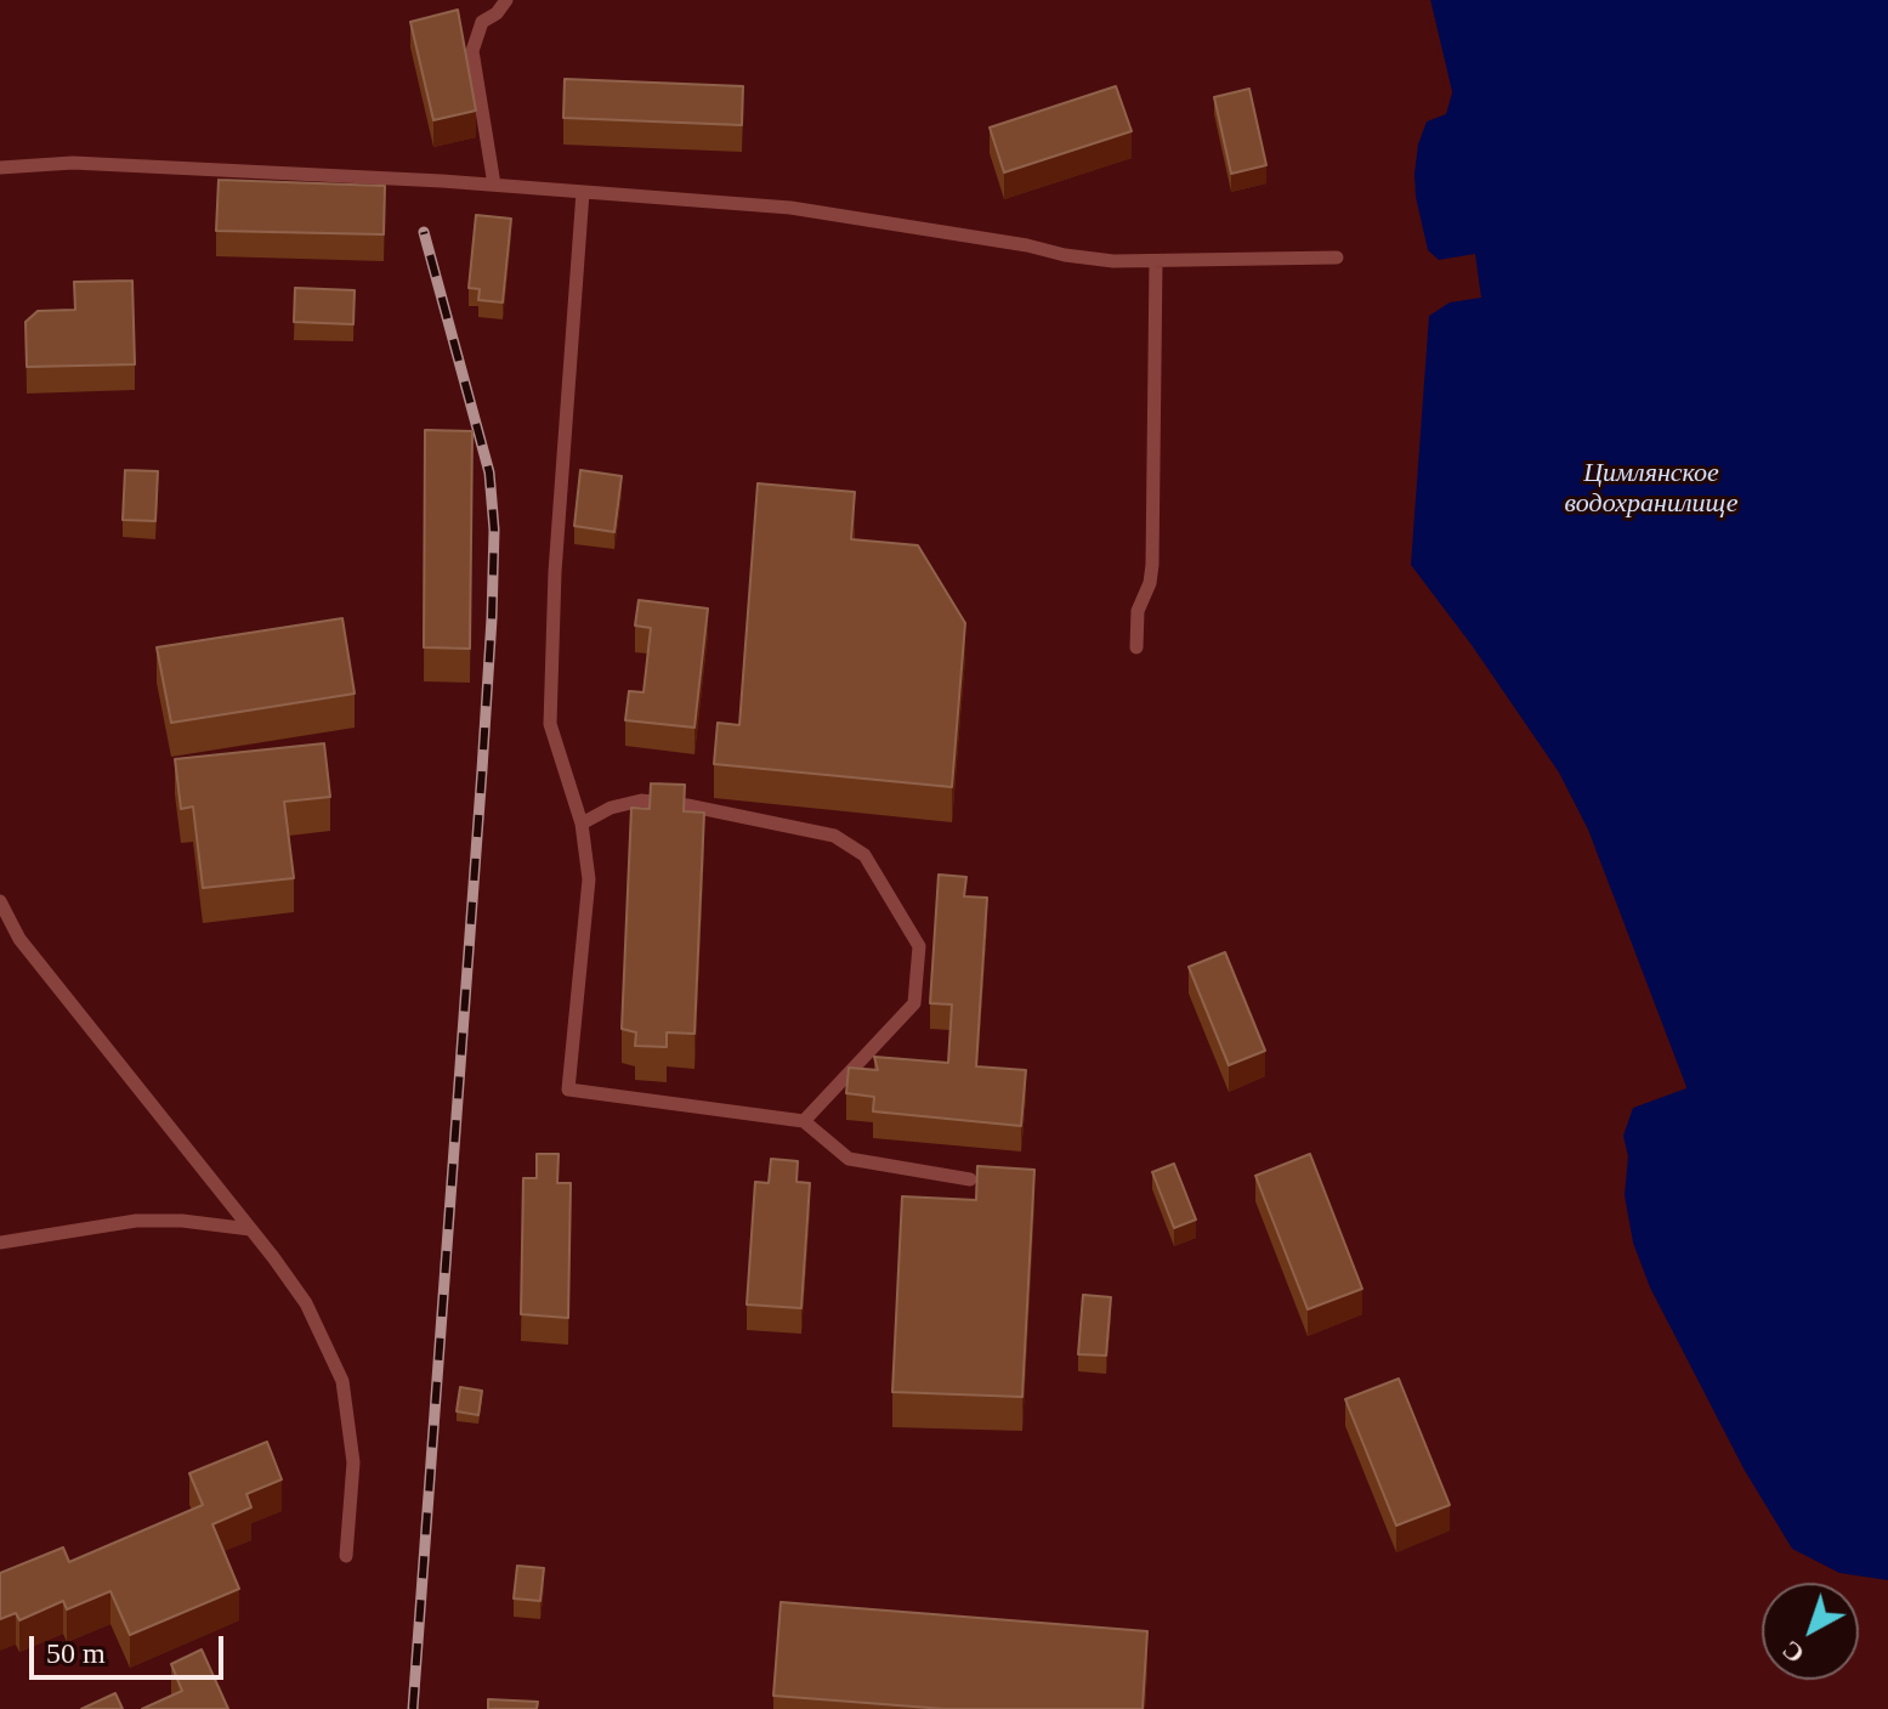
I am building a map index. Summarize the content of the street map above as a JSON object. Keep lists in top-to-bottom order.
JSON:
{
  "water": ["Цимлянское водохранилище"],
  "scale_bar": "50 m",
  "north": "bottom left"
}
